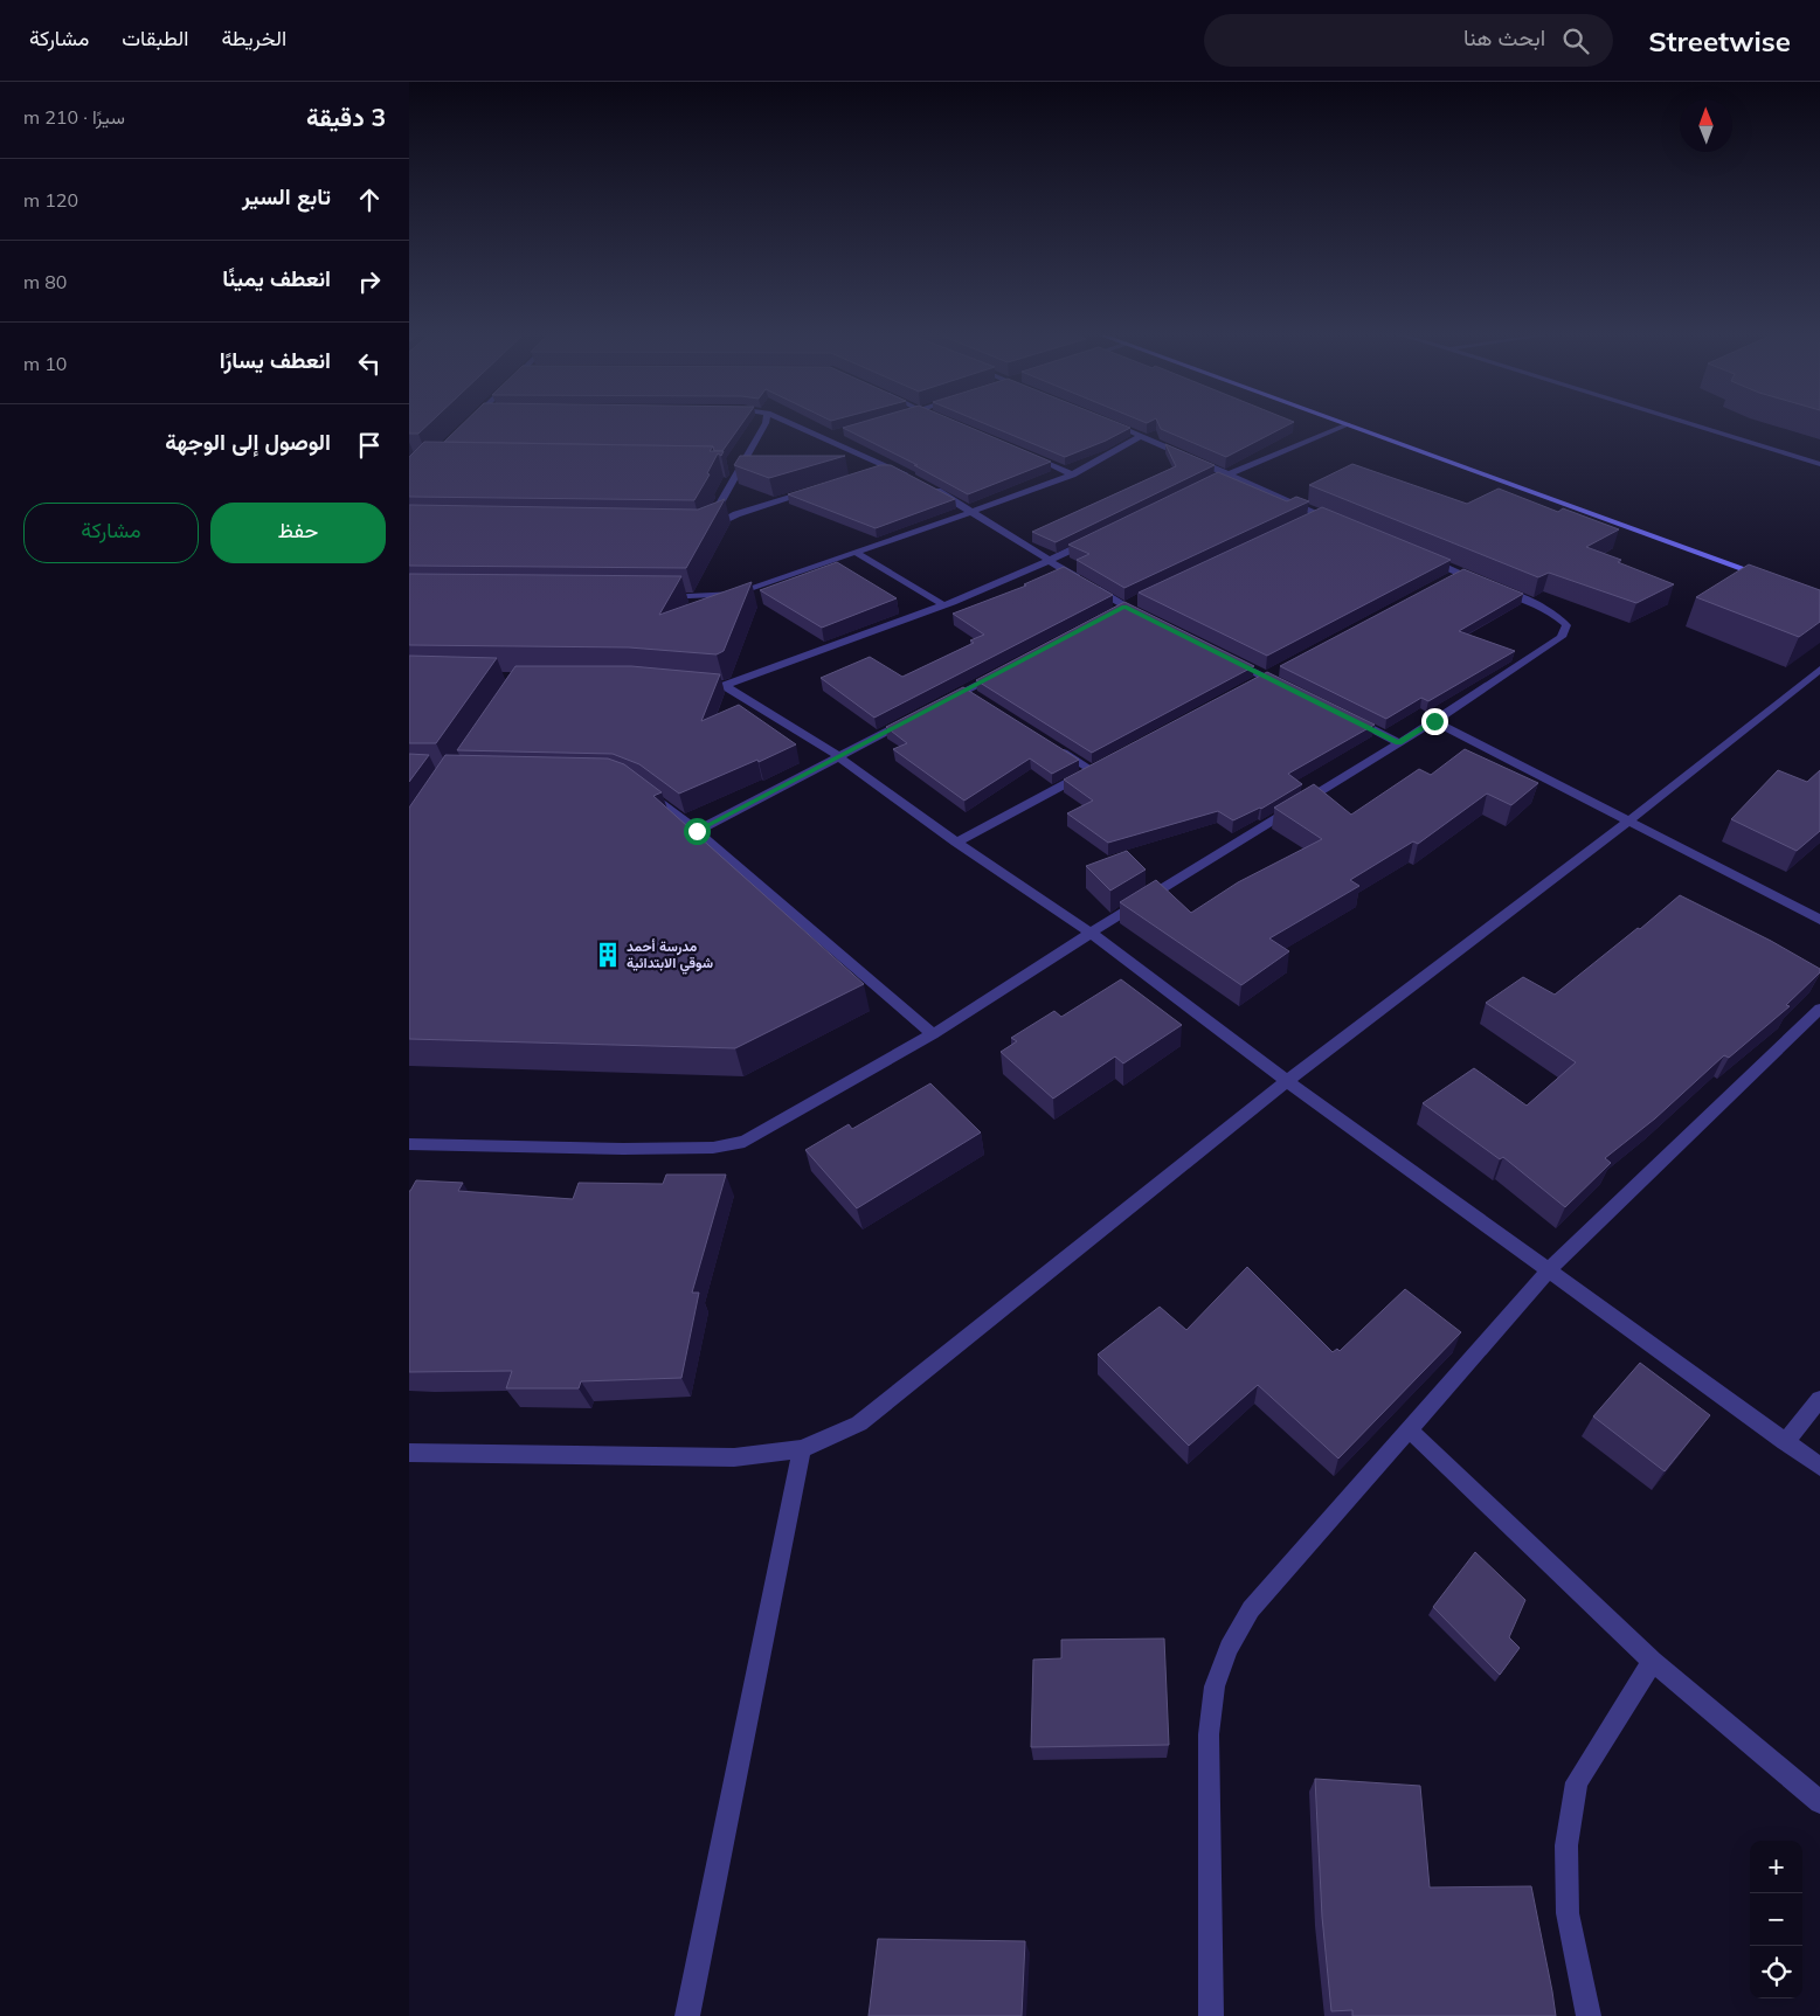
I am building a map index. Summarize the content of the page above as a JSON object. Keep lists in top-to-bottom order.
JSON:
{
  "places": {
    "building": ["مدرسة أحمد شوقي الابتدائية"]
  },
  "north": "top",
  "page": {
    "header": "Streetwise",
    "search": "ابحث هنا",
    "nav": ["الخريطة", "الطبقات", "مشاركة"],
    "heading": ["3 دقيقة", "سيرًا · 210 m"],
    "list": [
      ["تابع السير", "120 m"],
      ["انعطف يمينًا", "80 m"],
      ["انعطف يسارًا", "10 m"],
      "الوصول إلى الوجهة"
    ],
    "buttons": ["حفظ", "مشاركة"],
    "map_buttons": ["+", "−"]
  }
}
